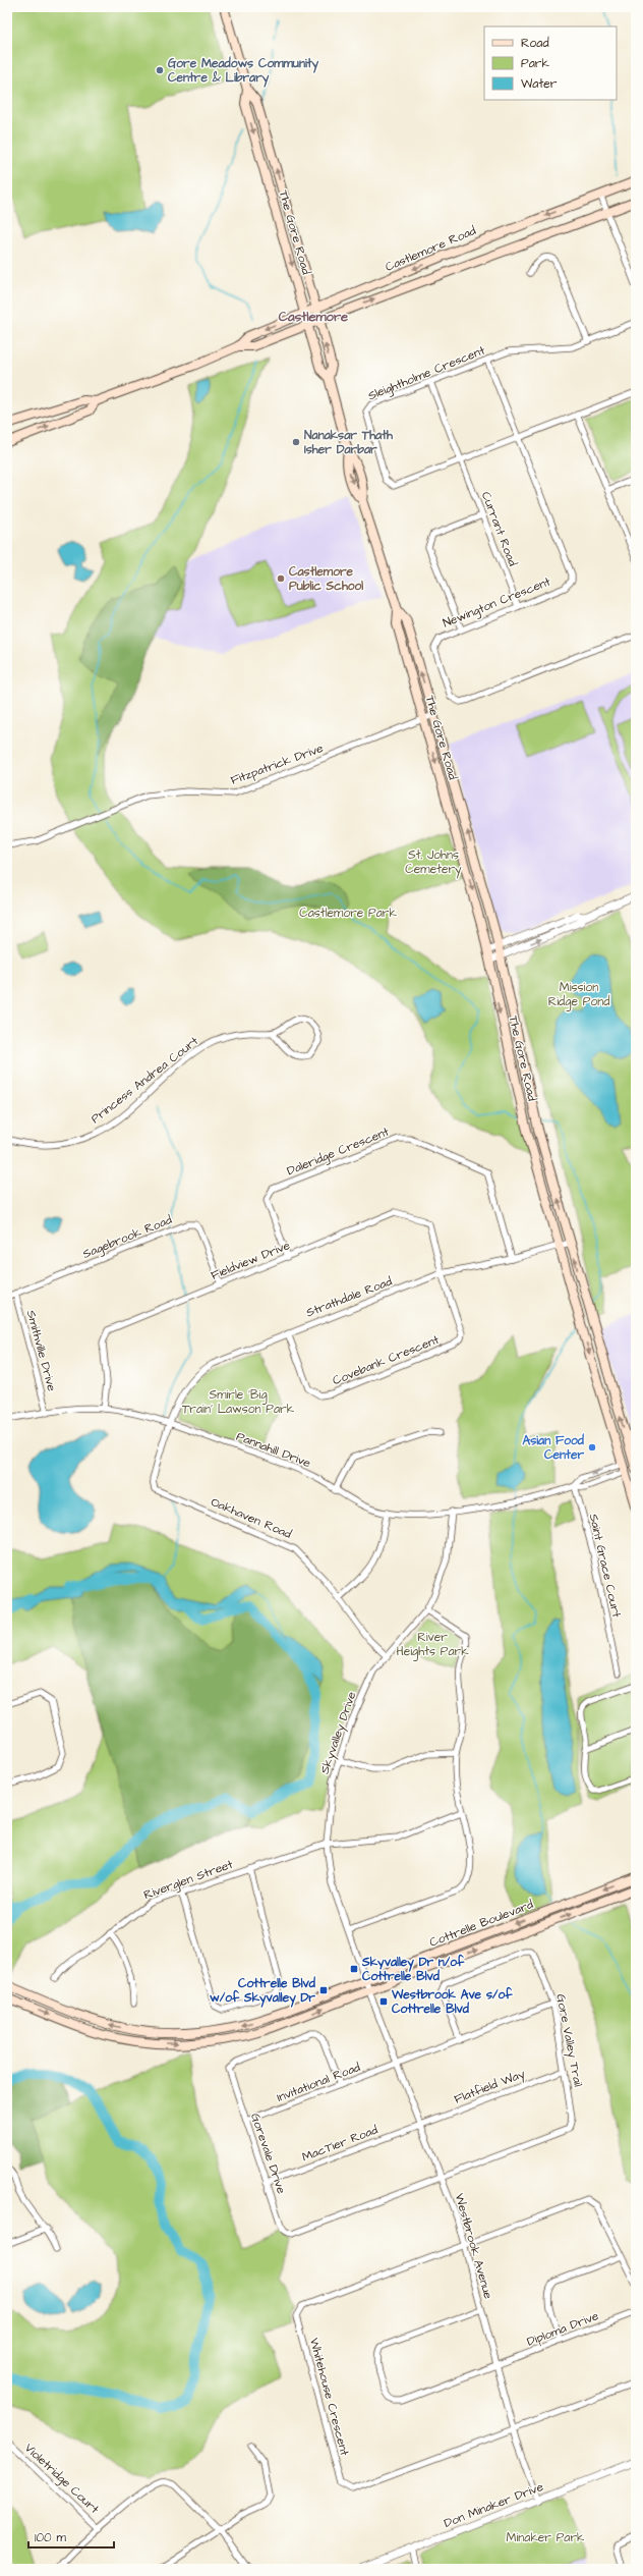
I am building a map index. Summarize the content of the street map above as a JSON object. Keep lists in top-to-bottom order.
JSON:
{
  "streets": {
    "main road": ["The Gore Road", "Castlemore Road", "Cottrelle Boulevard"],
    "street": [
      "Sleightholme Crescent",
      "Currant Road",
      "Newington Crescent",
      "Fitzpatrick Drive",
      "Princess Andrea Court",
      "Daleridge Crescent",
      "Sagebrook Road",
      "Fieldview Drive",
      "Strathdale Road",
      "Smithville Drive",
      "Covebank Crescent",
      "Pannahill Drive",
      "Oakhaven Road",
      "Saint Grace Court",
      "Skyvalley Drive",
      "Riverglen Street",
      "Gore Valley Trail",
      "Invitational Road",
      "Flatfield Way",
      "MacTier Road",
      "Gorevale Drive",
      "Westbrook Avenue",
      "Diploma Drive",
      "Whitehouse Crescent",
      "Violetridge Court",
      "Don Minaker Drive"
    ]
  },
  "crossings": [
    ["The Gore Road", "Castlemore Road"],
    ["The Gore Road", "Fitzpatrick Drive"],
    ["The Gore Road", "Strathdale Road"],
    ["The Gore Road", "Pannahill Drive"],
    ["Sleightholme Crescent", "Currant Road"],
    ["Sleightholme Crescent", "Newington Crescent"],
    ["Currant Road", "Newington Crescent"],
    ["Daleridge Crescent", "Fieldview Drive"],
    ["Daleridge Crescent", "Strathdale Road"],
    ["Sagebrook Road", "Fieldview Drive"],
    ["Sagebrook Road", "Smithville Drive"],
    ["Fieldview Drive", "Strathdale Road"],
    ["Fieldview Drive", "Covebank Crescent"],
    ["Fieldview Drive", "Pannahill Drive"],
    ["Strathdale Road", "Covebank Crescent"],
    ["Strathdale Road", "Pannahill Drive"],
    ["Strathdale Road", "Oakhaven Road"],
    ["Smithville Drive", "Pannahill Drive"],
    ["Pannahill Drive", "Oakhaven Road"],
    ["Pannahill Drive", "Saint Grace Court"],
    ["Pannahill Drive", "Skyvalley Drive"],
    ["Oakhaven Road", "Skyvalley Drive"],
    ["Skyvalley Drive", "Riverglen Street"],
    ["Skyvalley Drive", "Cottrelle Boulevard"],
    ["Skyvalley Drive", "Westbrook Avenue"],
    ["Cottrelle Boulevard", "Westbrook Avenue"],
    ["Gore Valley Trail", "Invitational Road"],
    ["Gore Valley Trail", "Flatfield Way"],
    ["Gore Valley Trail", "Gorevale Drive"],
    ["Gore Valley Trail", "Westbrook Avenue"],
    ["Invitational Road", "Gorevale Drive"],
    ["Invitational Road", "Westbrook Avenue"],
    ["Flatfield Way", "MacTier Road"],
    ["Flatfield Way", "Westbrook Avenue"],
    ["MacTier Road", "Gorevale Drive"],
    ["MacTier Road", "Westbrook Avenue"],
    ["Gorevale Drive", "Westbrook Avenue"],
    ["Westbrook Avenue", "Diploma Drive"],
    ["Westbrook Avenue", "Whitehouse Crescent"],
    ["Westbrook Avenue", "Don Minaker Drive"]
  ],
  "districts": ["Castlemore"],
  "parks": [
    "St. Johns Cemetery",
    "Castlemore Park",
    "Mission Ridge Pond",
    "Smirle 'Big Train' Lawson Park",
    "River Heights Park",
    "Minaker Park"
  ],
  "places": {
    "other": [
      "Gore Meadows Community Centre & Library",
      "Nanaksar Thath Isher Darbar",
      "Castlemore Public School",
      "Asian Food Center"
    ],
    "transit": ["Skyvalley Dr n/of Cottrelle Blvd", "Cottrelle Blvd w/of Skyvalley Dr", "Westbrook Ave s/of Cottrelle Blvd"]
  },
  "legend": ["Road", "Park", "Water"],
  "scale_bar": "100 m"
}
